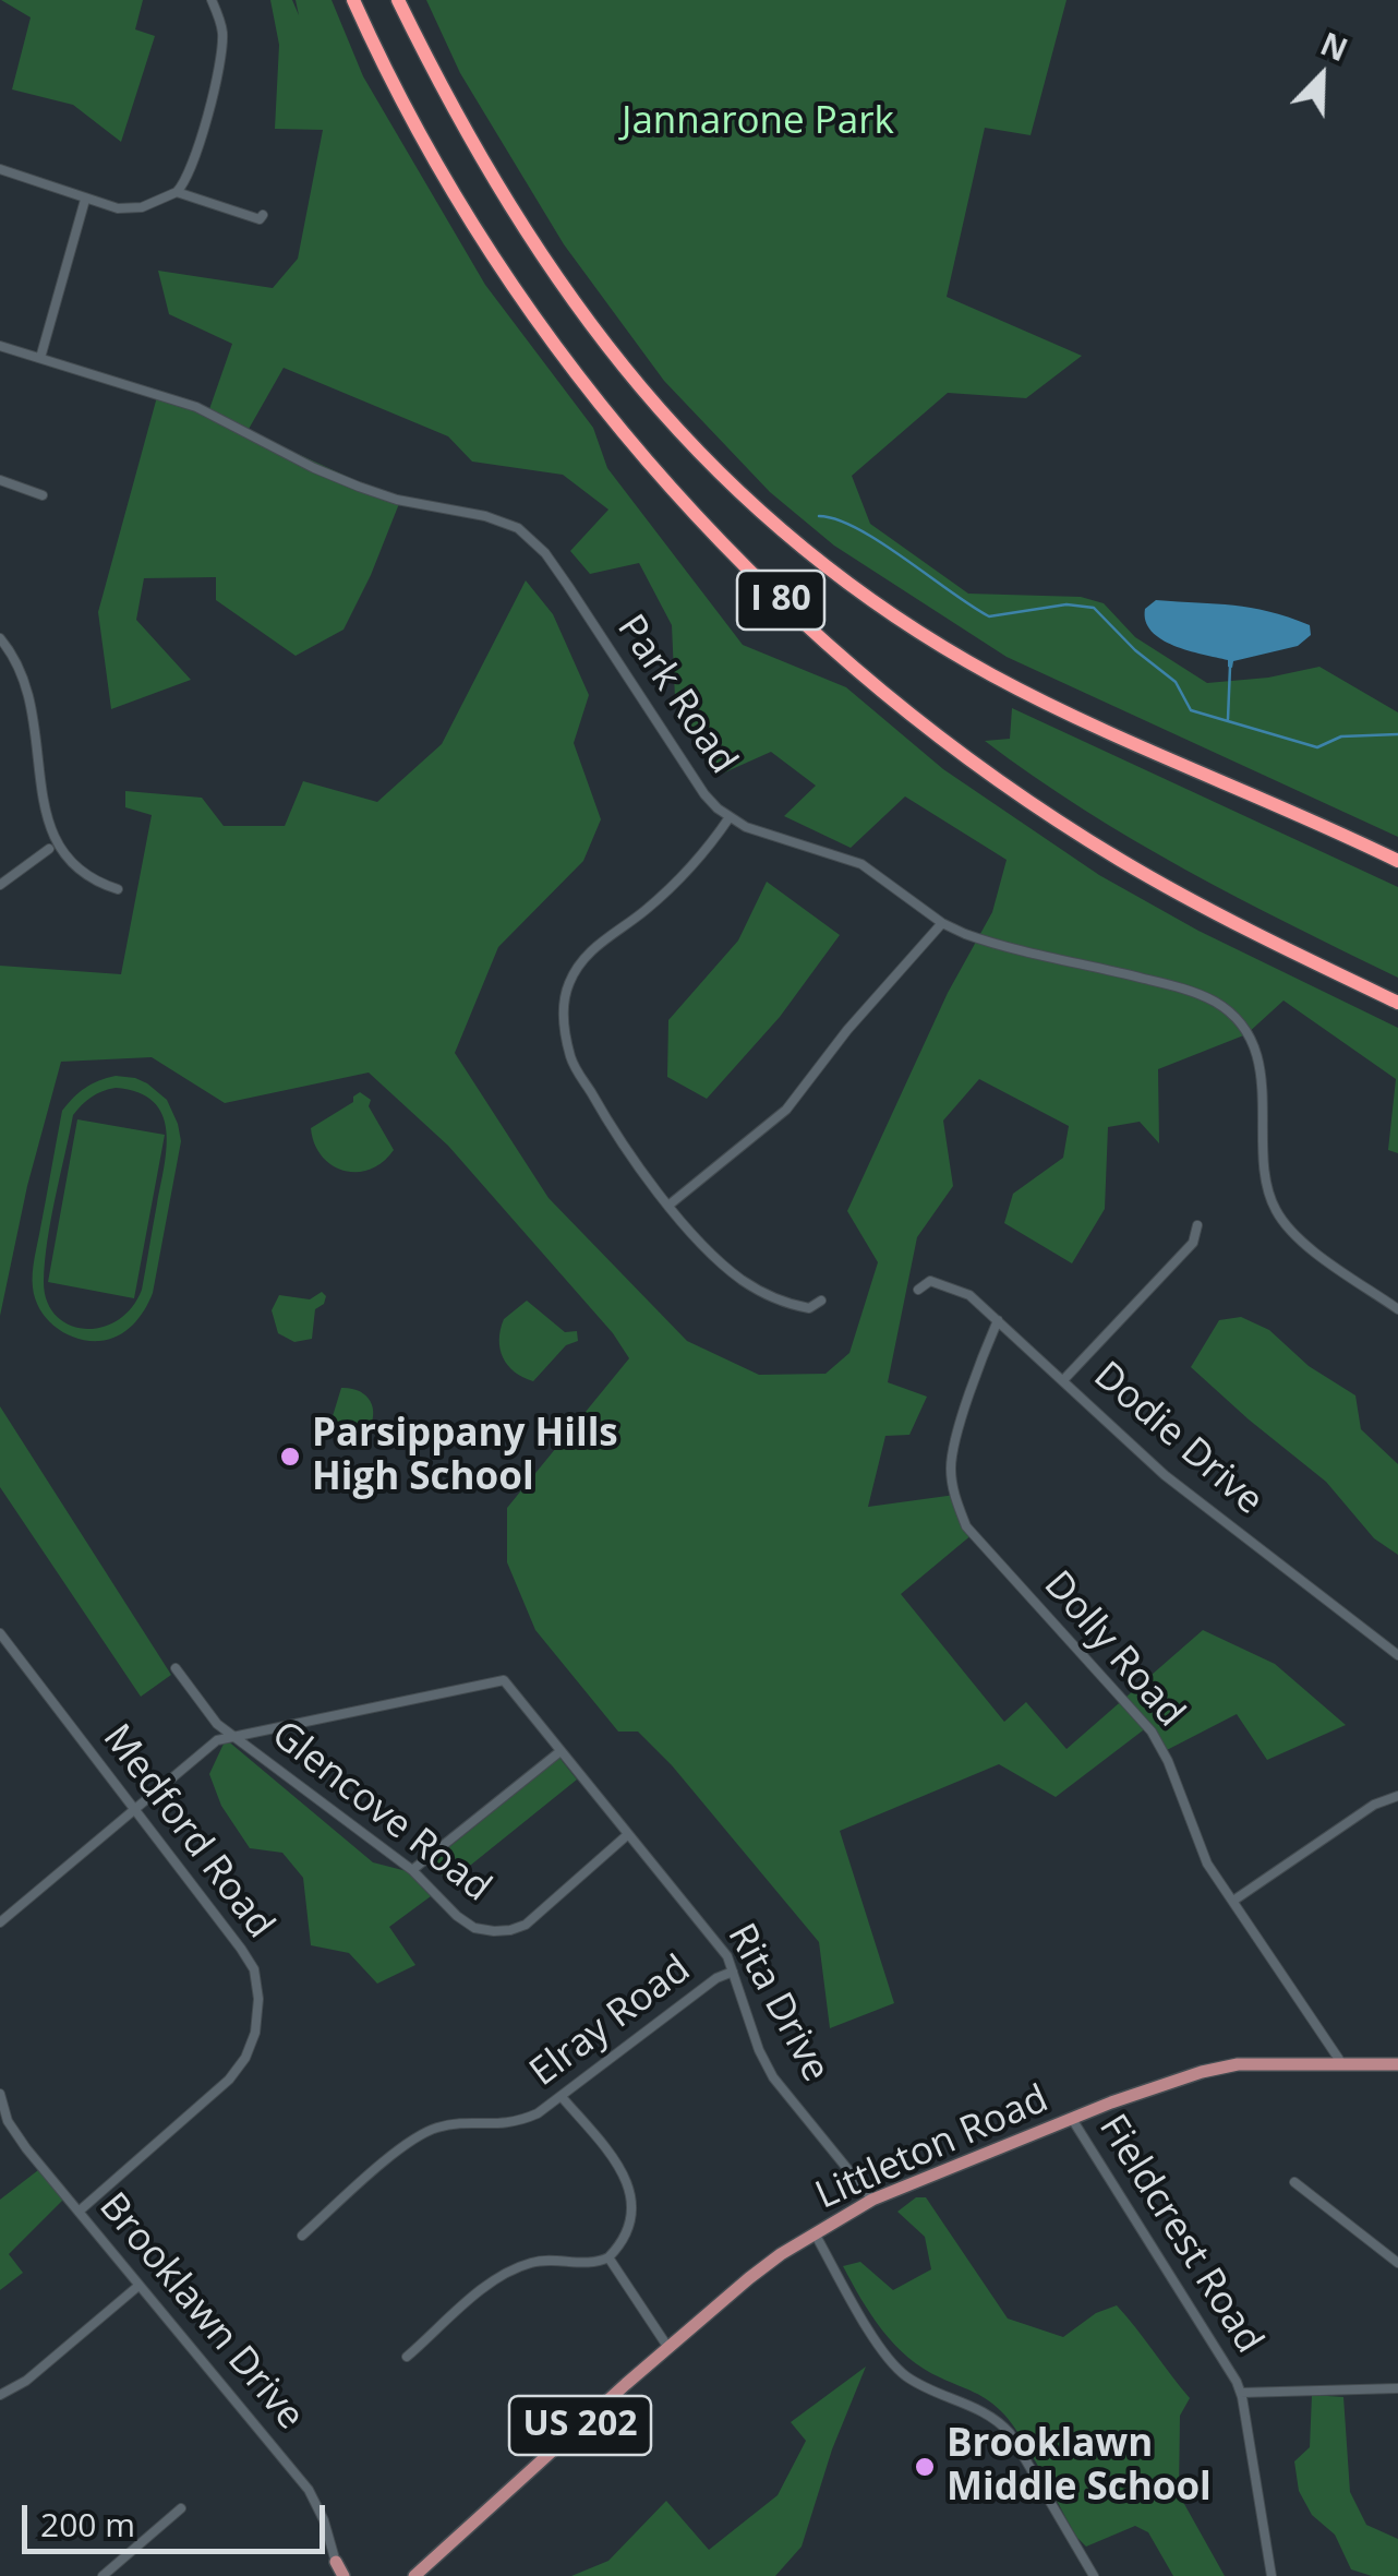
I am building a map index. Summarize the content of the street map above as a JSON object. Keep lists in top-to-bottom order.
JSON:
{
  "streets": {
    "highway": ["I 80"],
    "main road": ["Littleton Road", "US 202"],
    "street": [
      "Park Road",
      "Dodie Drive",
      "Dolly Road",
      "Glencove Road",
      "Medford Road",
      "Rita Drive",
      "Elray Road",
      "Fieldcrest Road",
      "Brooklawn Drive"
    ]
  },
  "crossings": [
    ["Dodie Drive", "Dolly Road"],
    ["Dolly Road", "Littleton Road"],
    ["Glencove Road", "Medford Road"],
    ["Glencove Road", "Rita Drive"],
    ["Medford Road", "Brooklawn Drive"],
    ["Rita Drive", "Elray Road"],
    ["Rita Drive", "Littleton Road"],
    ["Littleton Road", "Fieldcrest Road"]
  ],
  "parks": ["Jannarone Park"],
  "places": ["Parsippany Hills High School", "Brooklawn Middle School"],
  "scale_bar": "200 m",
  "north": "top right"
}
